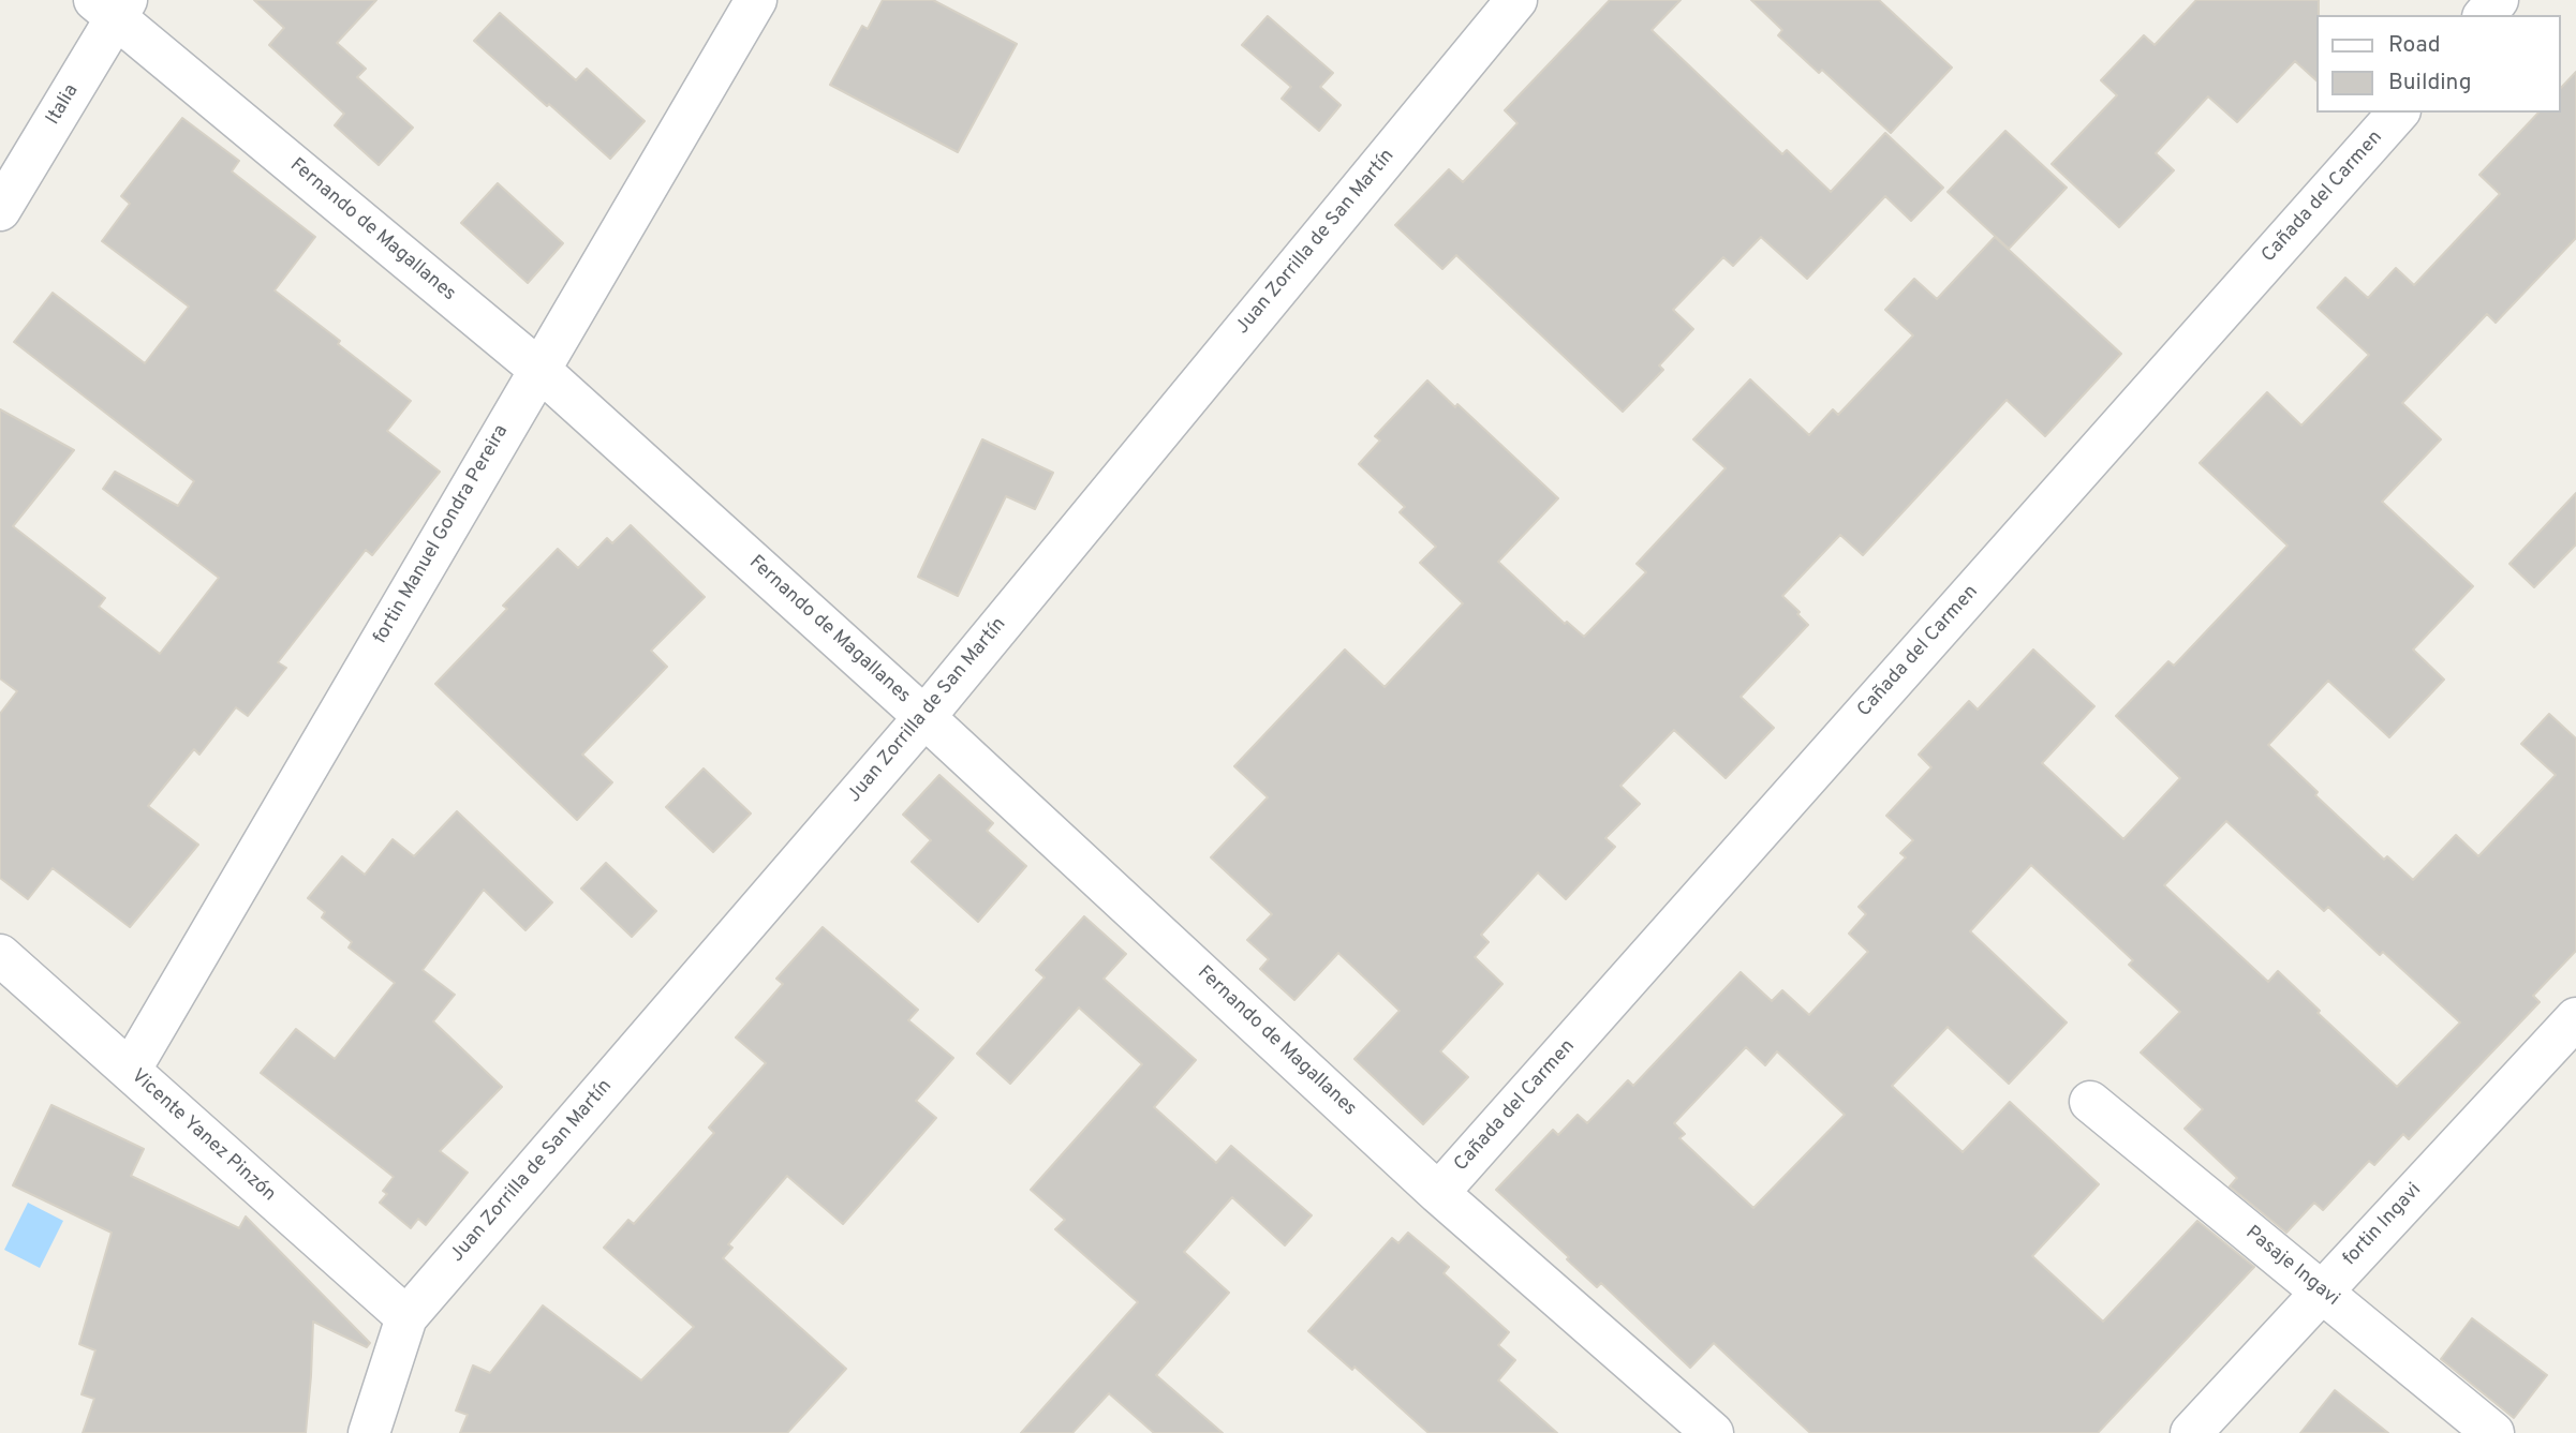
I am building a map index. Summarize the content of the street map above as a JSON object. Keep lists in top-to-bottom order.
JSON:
{
  "streets": {
    "street": [
      "Italia",
      "Cañada del Carmen",
      "Fernando de Magallanes",
      "Juan Zorrilla de San Martín",
      "fortin Manuel Gondra Pereira",
      "Vicente Yanez Pinzón",
      "fortin Ingavi",
      "Pasaje Ingavi"
    ]
  },
  "crossings": [
    ["Italia", "Fernando de Magallanes"],
    ["Cañada del Carmen", "Fernando de Magallanes"],
    ["Fernando de Magallanes", "Juan Zorrilla de San Martín"],
    ["Fernando de Magallanes", "fortin Manuel Gondra Pereira"],
    ["Juan Zorrilla de San Martín", "Vicente Yanez Pinzón"],
    ["fortin Manuel Gondra Pereira", "Vicente Yanez Pinzón"],
    ["fortin Ingavi", "Pasaje Ingavi"]
  ],
  "legend": ["Road", "Building"]
}
